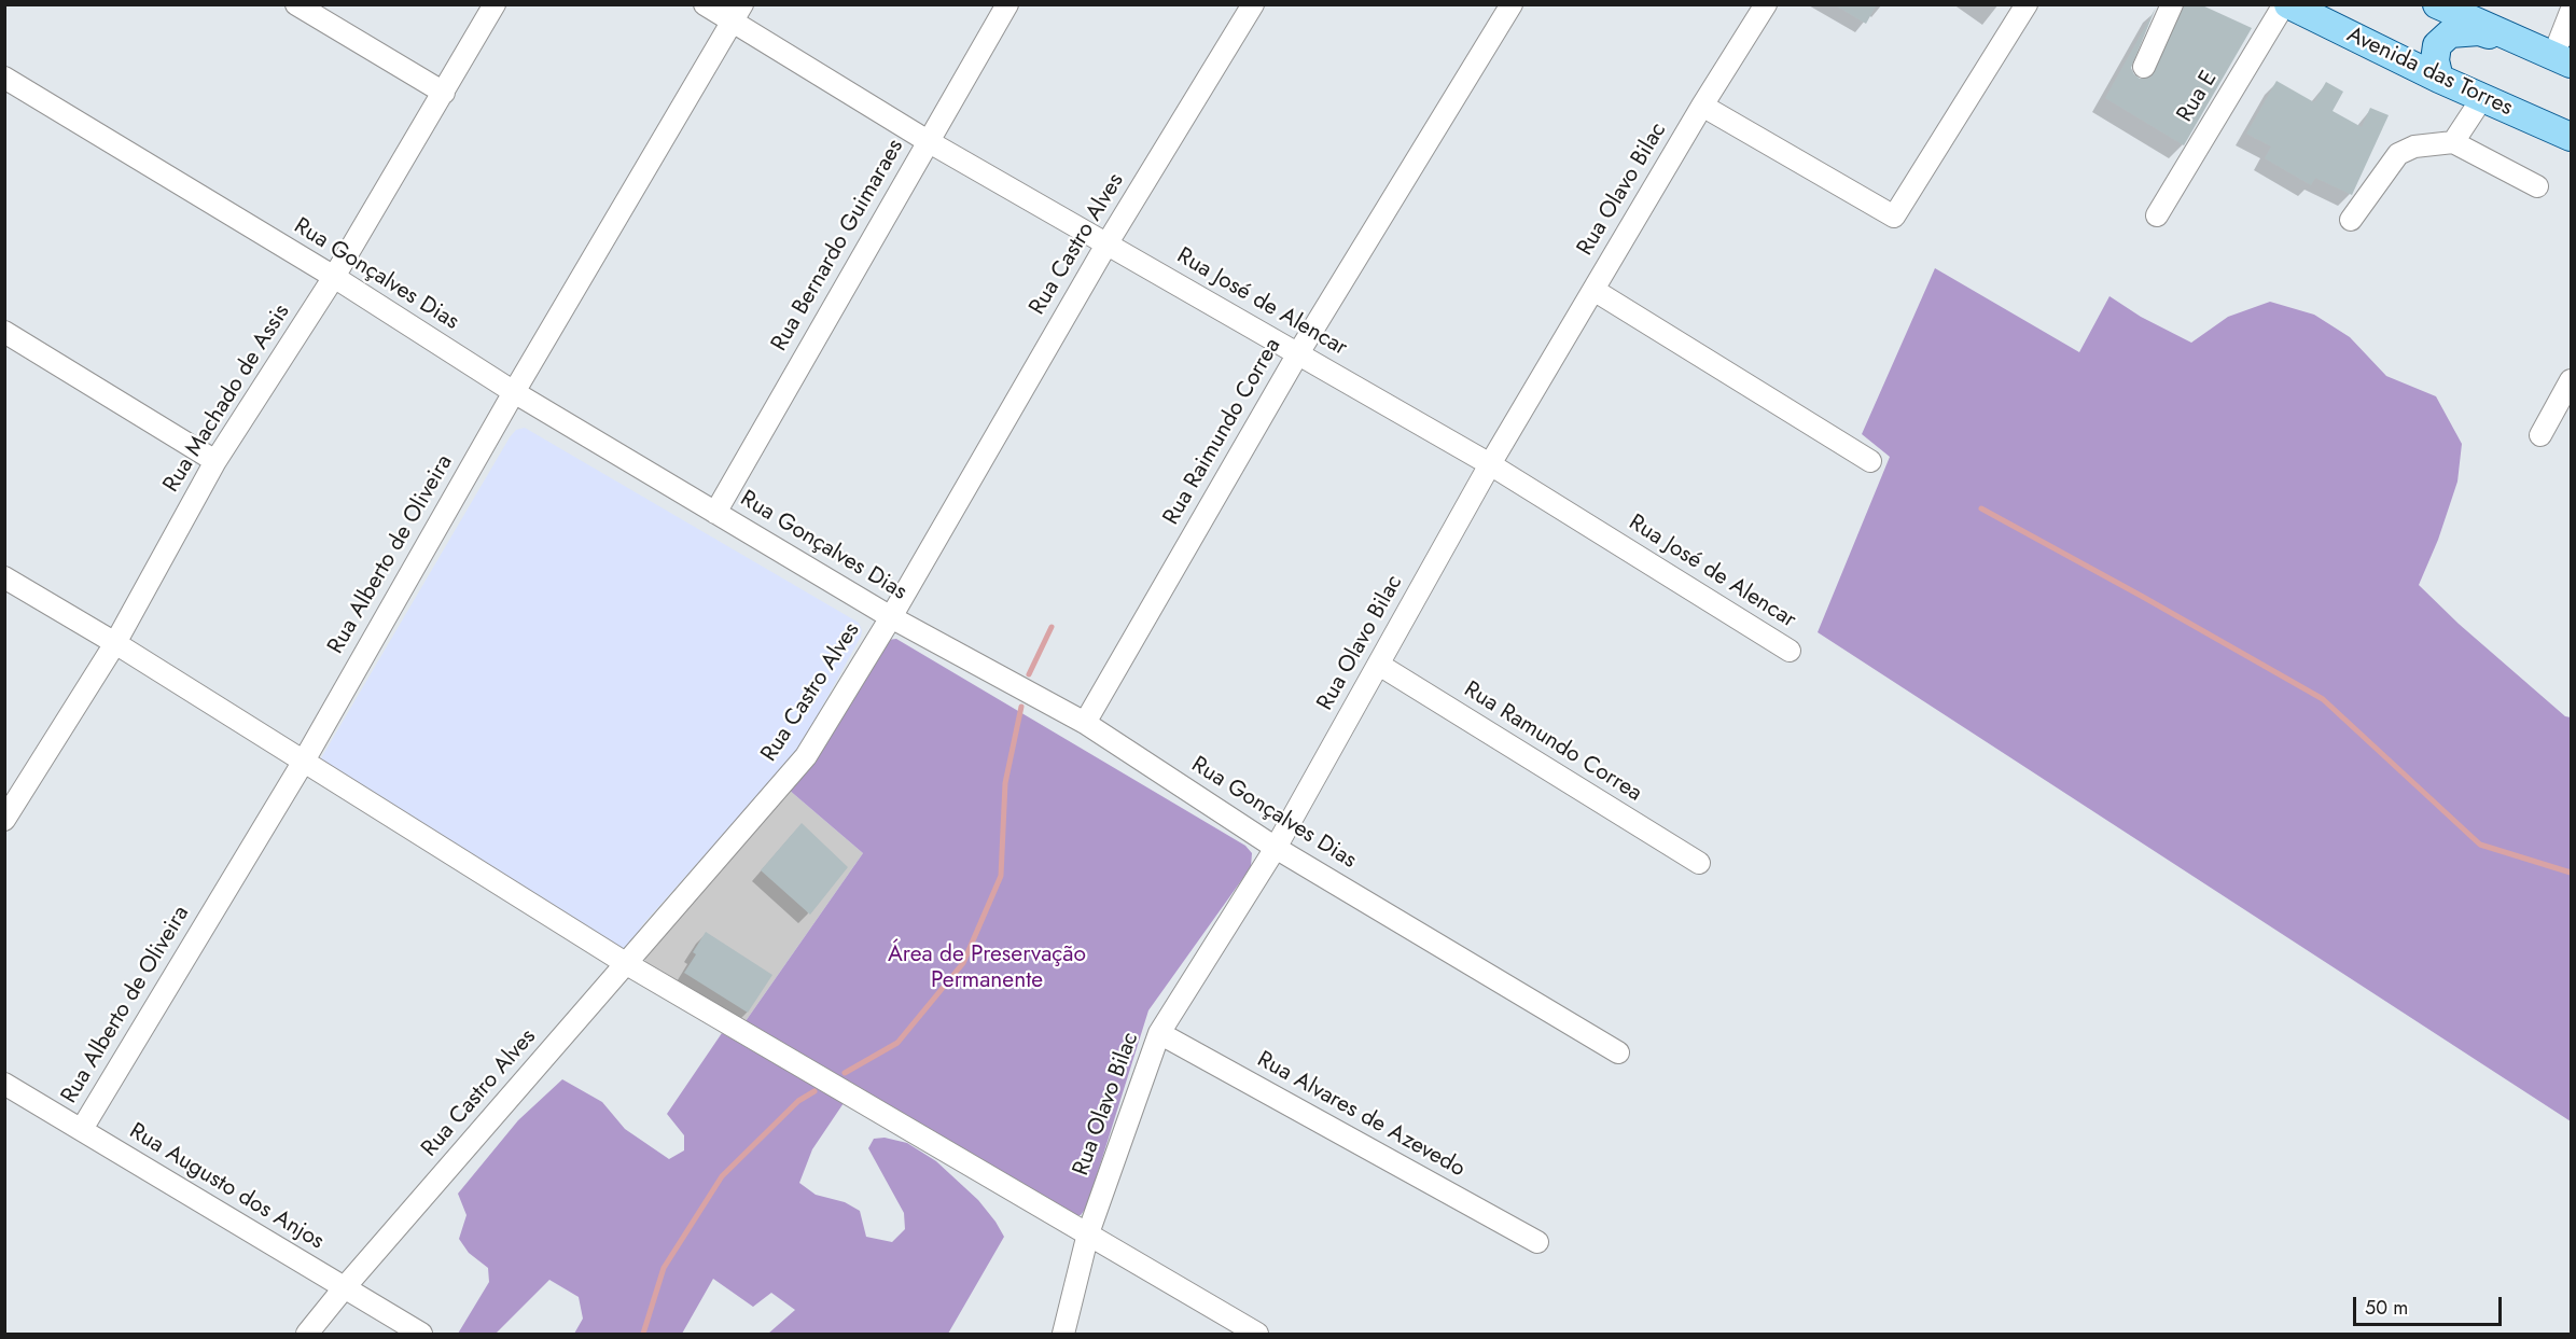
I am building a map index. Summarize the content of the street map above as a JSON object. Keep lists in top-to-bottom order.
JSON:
{
  "streets": {
    "main road": ["Avenida das Torres"],
    "street": [
      "Rua E",
      "Rua Olavo Bilac",
      "Rua Castro Alves",
      "Rua Bernardo Guimaraes",
      "Rua Gonçalves Dias",
      "Rua José de Alencar",
      "Rua Machado de Assis",
      "Rua Raimundo Correa",
      "Rua Alberto de Oliveira",
      "Rua Ramundo Correa",
      "Rua Alvares de Azevedo",
      "Rua Augusto dos Anjos"
    ]
  },
  "crossings": [
    ["Avenida das Torres", "Rua E"],
    ["Rua Olavo Bilac", "Rua Gonçalves Dias"],
    ["Rua Olavo Bilac", "Rua José de Alencar"],
    ["Rua Olavo Bilac", "Rua Ramundo Correa"],
    ["Rua Olavo Bilac", "Rua Alvares de Azevedo"],
    ["Rua Castro Alves", "Rua Gonçalves Dias"],
    ["Rua Castro Alves", "Rua José de Alencar"],
    ["Rua Castro Alves", "Rua Augusto dos Anjos"],
    ["Rua Bernardo Guimaraes", "Rua Gonçalves Dias"],
    ["Rua Bernardo Guimaraes", "Rua José de Alencar"],
    ["Rua Gonçalves Dias", "Rua Machado de Assis"],
    ["Rua Gonçalves Dias", "Rua Raimundo Correa"],
    ["Rua Gonçalves Dias", "Rua Alberto de Oliveira"],
    ["Rua José de Alencar", "Rua Raimundo Correa"],
    ["Rua José de Alencar", "Rua Alberto de Oliveira"],
    ["Rua Alberto de Oliveira", "Rua Augusto dos Anjos"]
  ],
  "parks": ["Área de Preservação Permanente"],
  "scale_bar": "50 m"
}
